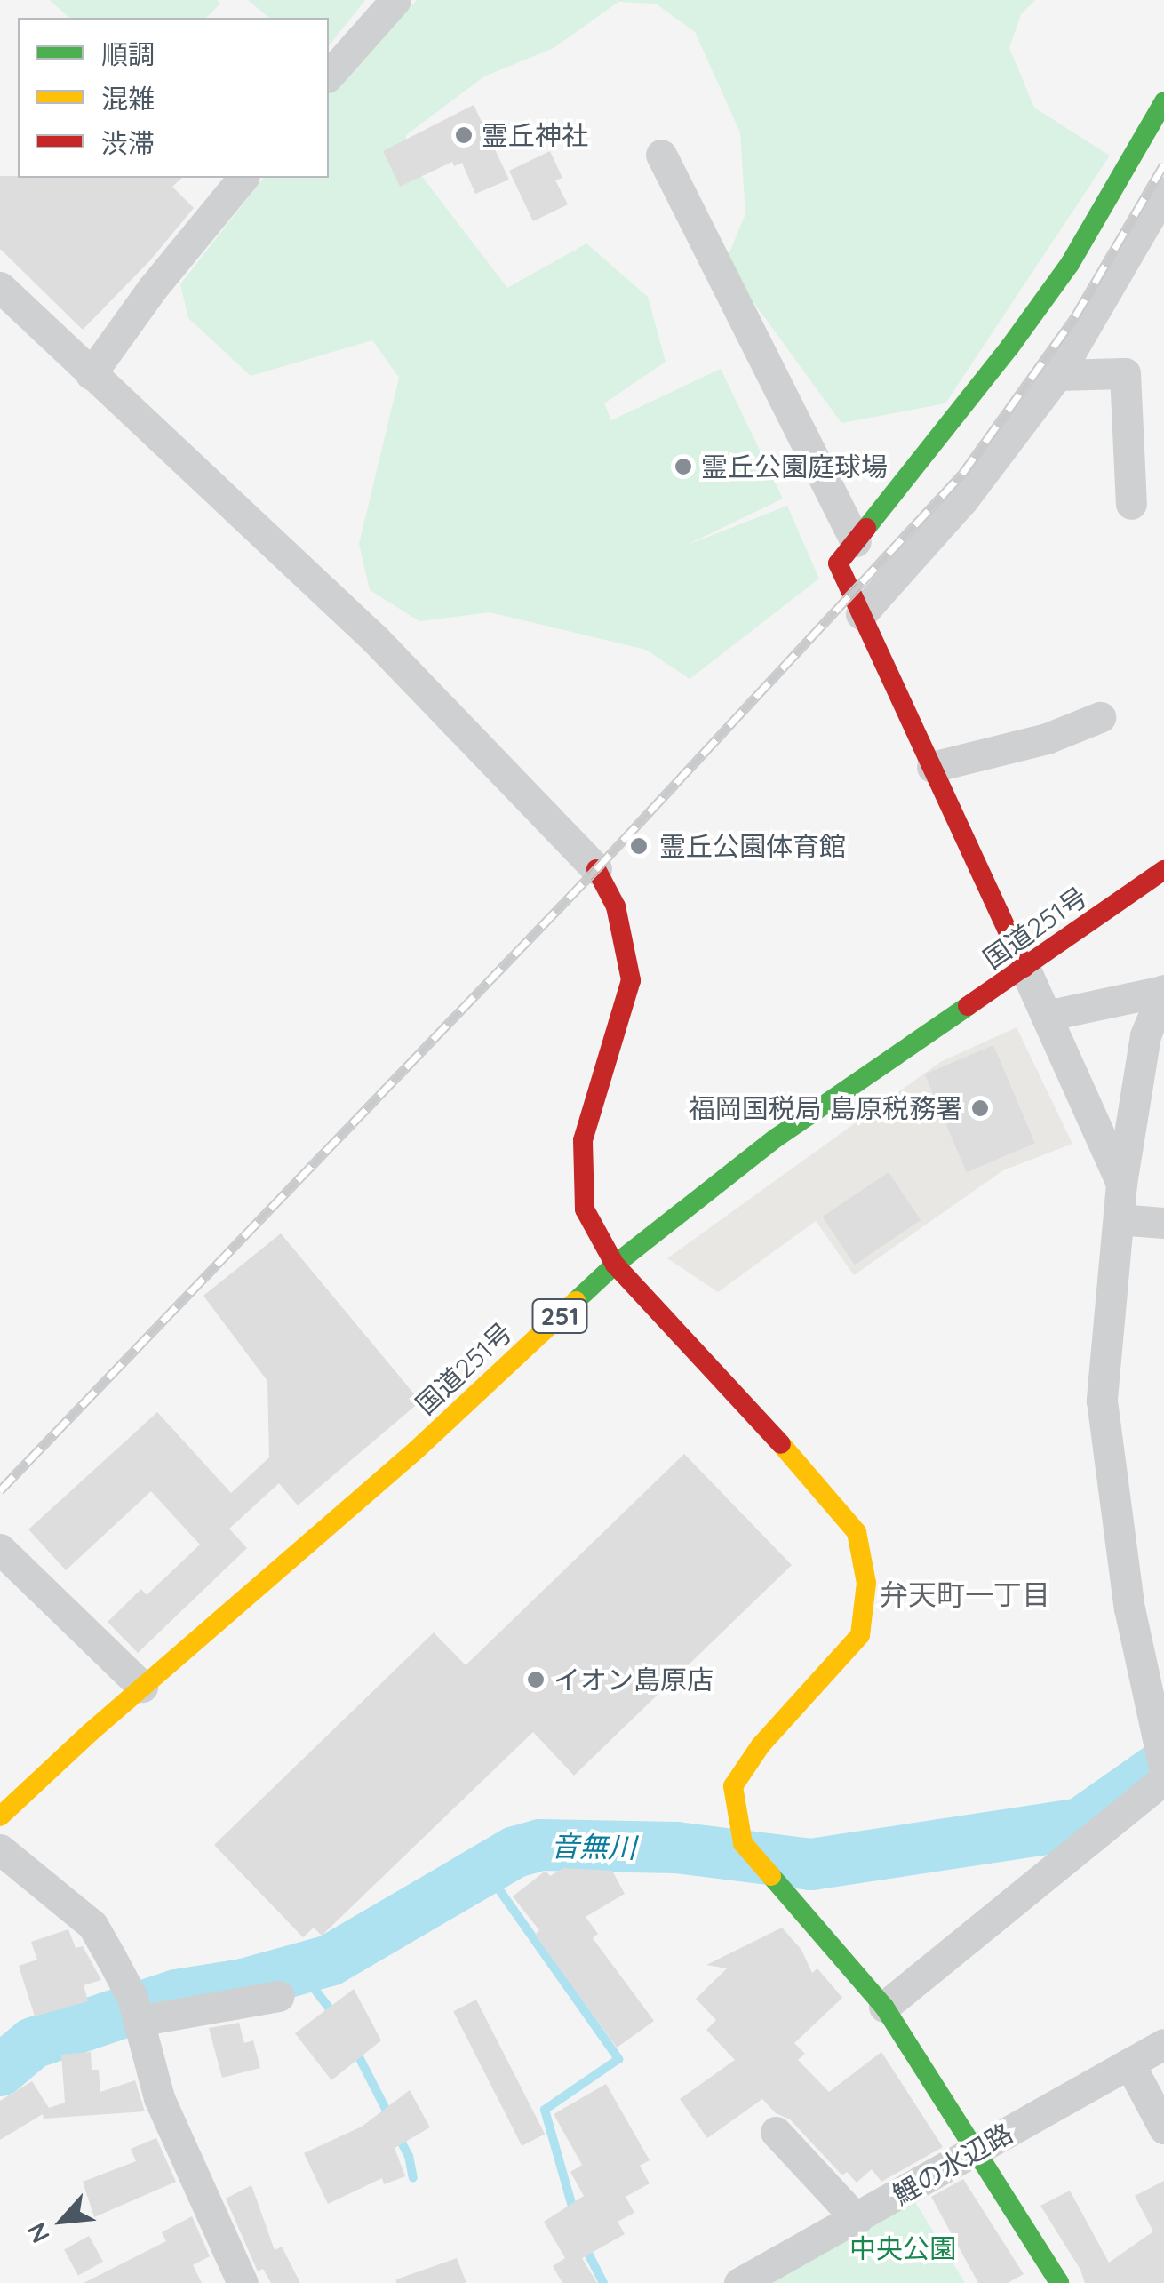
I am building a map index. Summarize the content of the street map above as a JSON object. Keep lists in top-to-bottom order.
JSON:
{
  "streets": {
    "main road": ["国道251号", "251"],
    "street": ["鯉の水辺路"]
  },
  "districts": ["弁天町一丁目"],
  "water": ["音無川"],
  "parks": ["中央公園"],
  "places": [
    "霊丘神社",
    "霊丘公園庭球場",
    "霊丘公園体育館",
    "福岡国税局 島原税務署",
    "イオン島原店"
  ],
  "legend": ["順調", "混雑", "渋滞"],
  "north": "bottom left"
}
